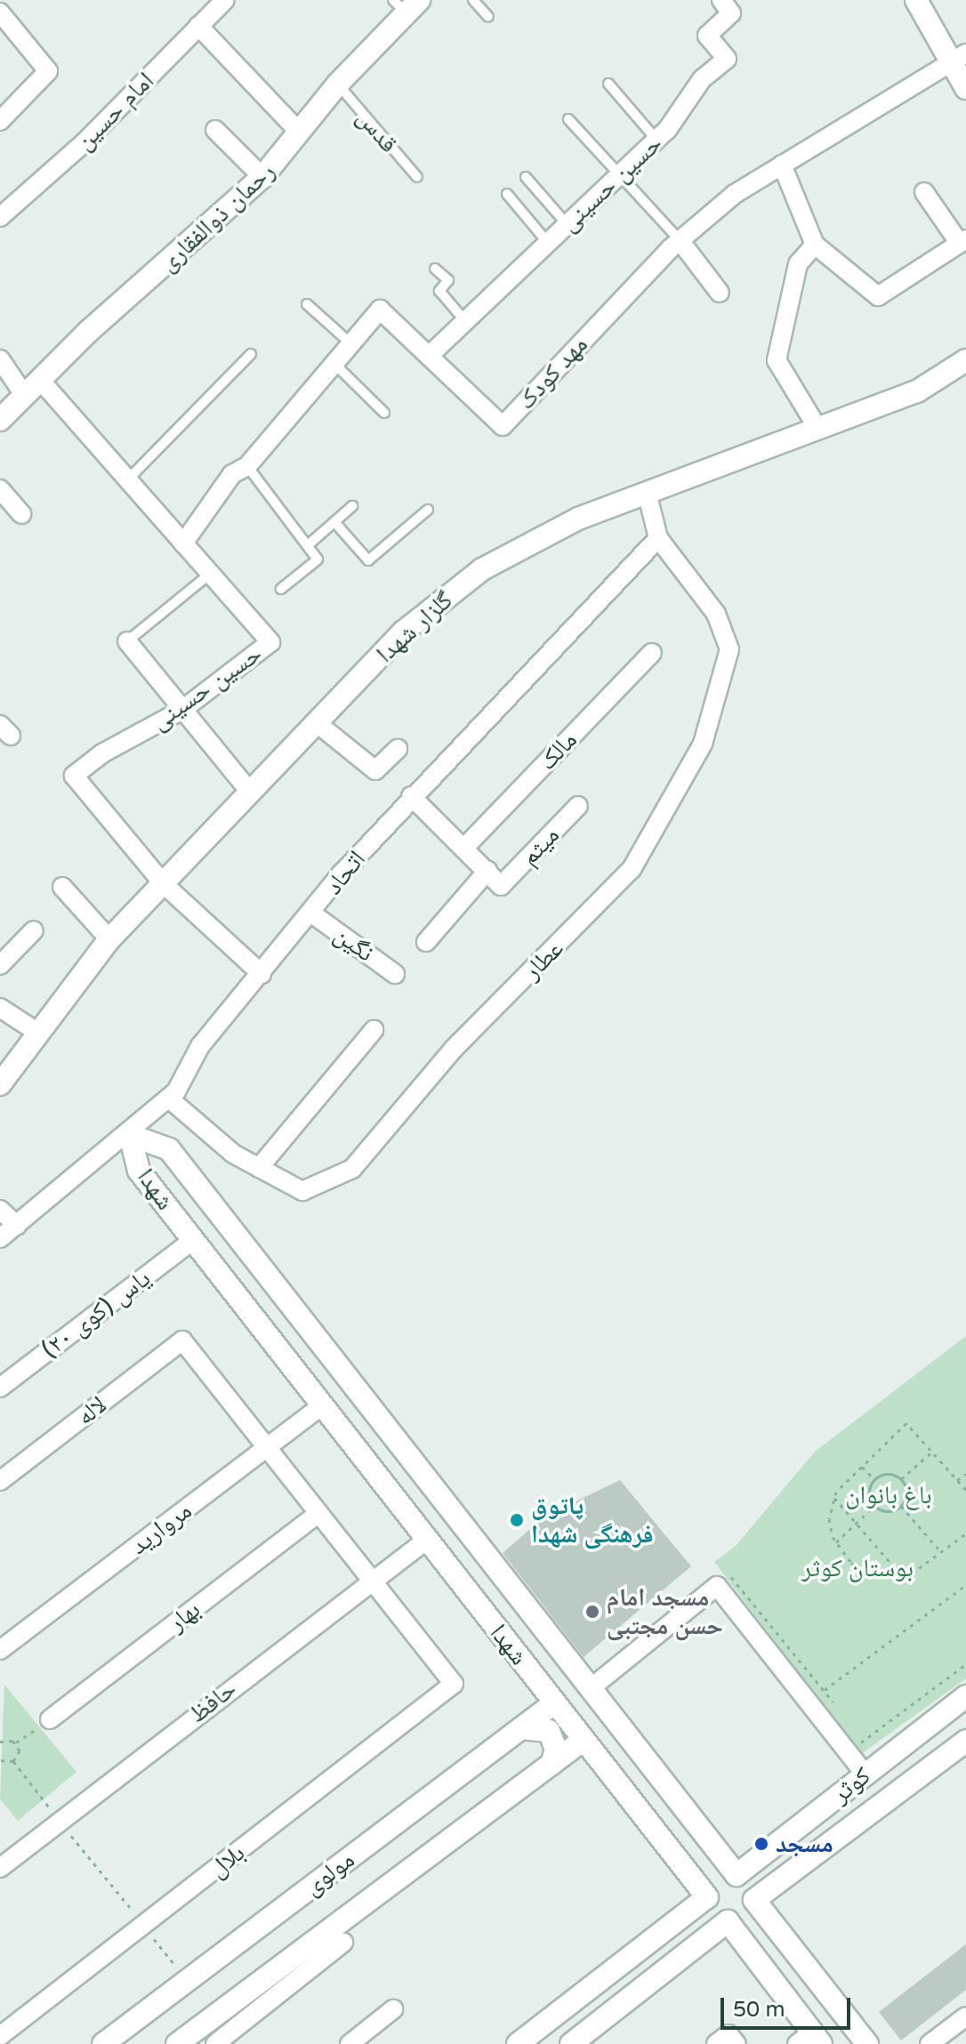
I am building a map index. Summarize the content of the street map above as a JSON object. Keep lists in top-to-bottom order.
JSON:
{
  "streets": {
    "street": [
      "امام حسین",
      "حسین حسینی",
      "رحمان ذوالفقاری",
      "مهد کودک",
      "گلزار شهدا",
      "مالک",
      "میثم",
      "اتحاد",
      "نگین",
      "عطار",
      "شهدا",
      "یاس (کوی ۲۰)",
      "لاله",
      "مروارید",
      "بهار",
      "حافظ",
      "کوثر",
      "بلال",
      "مولوی"
    ],
    "lane": ["قدس"]
  },
  "crossings": [
    ["قدس", "رحمان ذوالفقاری"],
    ["حسین حسینی", "رحمان ذوالفقاری"],
    ["حسین حسینی", "مهد کودک"],
    ["حسین حسینی", "گلزار شهدا"],
    ["اتحاد", "نگین"],
    ["اتحاد", "عطار"],
    ["اتحاد", "شهدا"],
    ["شهدا", "یاس (کوی ۲۰)"],
    ["شهدا", "مروارید"],
    ["شهدا", "حافظ"],
    ["شهدا", "کوثر"],
    ["شهدا", "مولوی"],
    ["لاله", "مروارید"],
    ["حافظ", "بلال"]
  ],
  "parks": ["باغ بانوان", "بوستان کوثر"],
  "places": ["پاتوق فرهنگی شهدا", "مسجد امام حسن مجتبی", "مسجد"],
  "scale_bar": "50 m"
}
